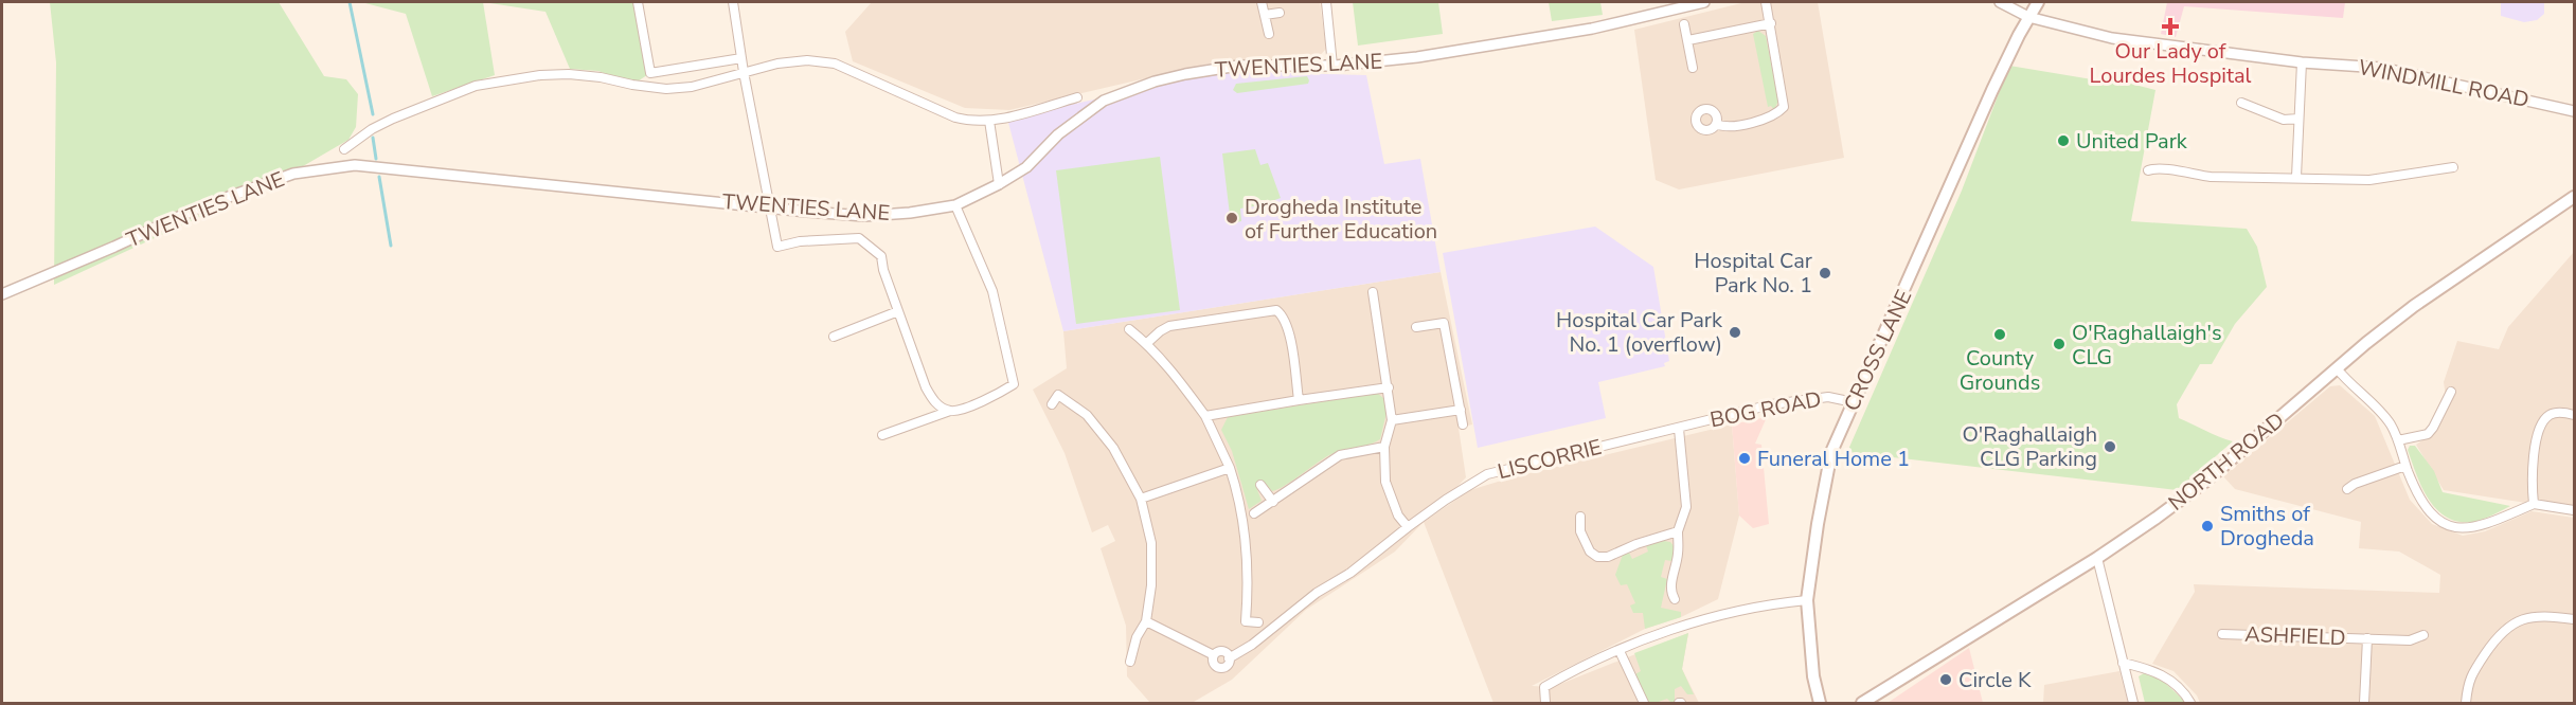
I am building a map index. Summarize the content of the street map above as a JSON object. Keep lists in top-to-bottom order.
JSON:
{
  "streets": {
    "main road": ["CROSS LANE", "NORTH ROAD"],
    "street": [
      "TWENTIES LANE",
      "WINDMILL ROAD",
      "BOG ROAD",
      "LISCORRIE",
      "ASHFIELD"
    ]
  },
  "crossings": [
    ["WINDMILL ROAD", "CROSS LANE"],
    ["CROSS LANE", "BOG ROAD"],
    ["BOG ROAD", "LISCORRIE"]
  ],
  "places": {
    "health": ["Our Lady of Lourdes Hospital"],
    "other": [
      "United Park",
      "Drogheda Institute of Further Education",
      "Hospital Car Park No. 1",
      "Hospital Car Park No. 1 (overflow)",
      "County Grounds",
      "O'Raghallaigh's CLG",
      "O'Raghallaigh CLG Parking",
      "Funeral Home 1",
      "Smiths of Drogheda",
      "Circle K"
    ]
  }
}
